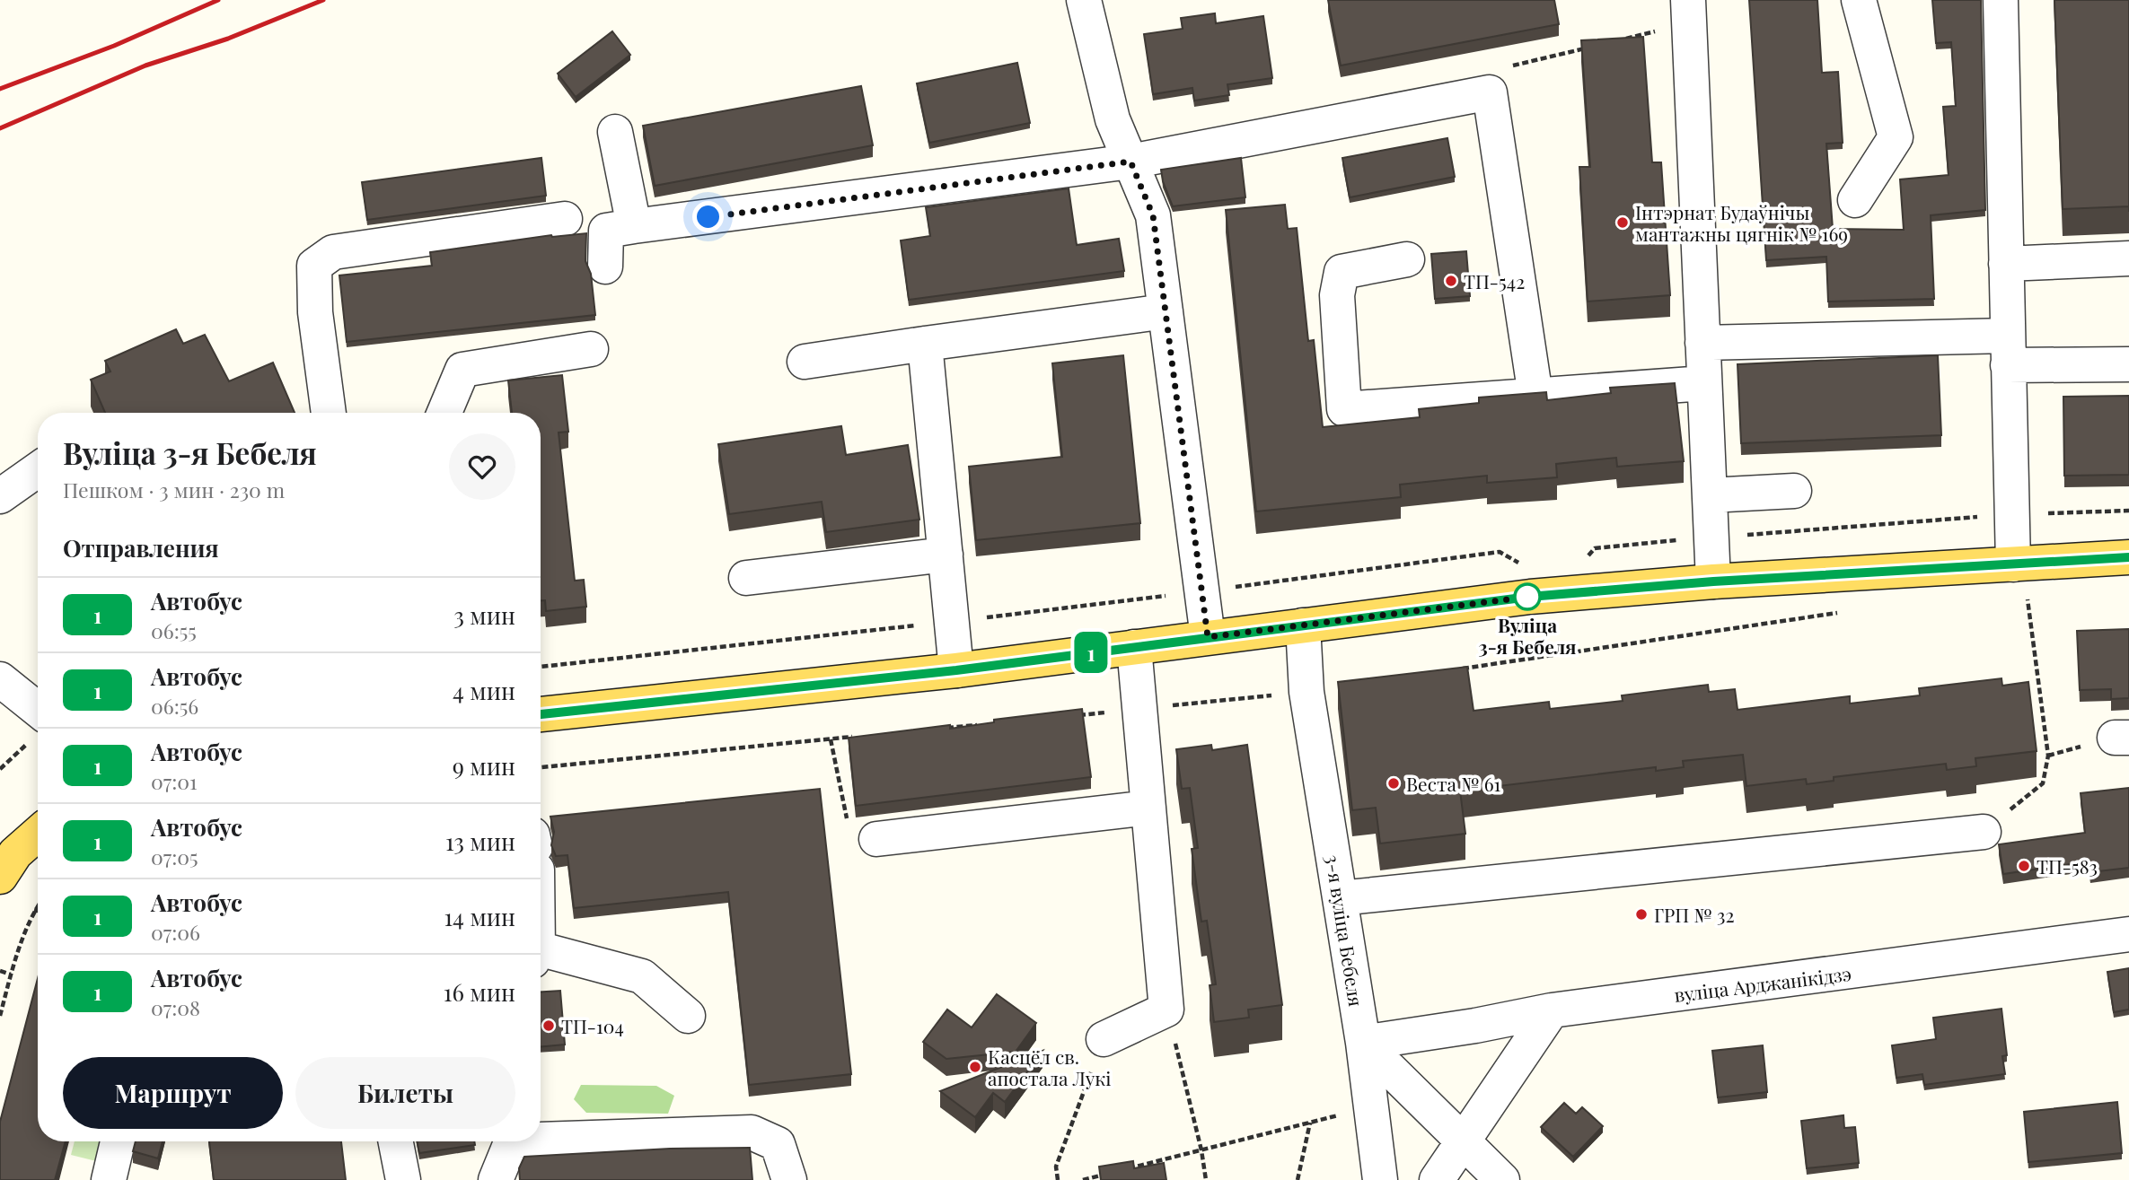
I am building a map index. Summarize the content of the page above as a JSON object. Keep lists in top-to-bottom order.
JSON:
{
  "streets": {
    "street": ["3-я вуліца Бебеля", "вуліца Арджанікідзэ"]
  },
  "crossings": [
    ["3-я вуліца Бебеля", "вуліца Арджанікідзэ"]
  ],
  "places": [
    "Інтэрнат Будаўнічы мантажны цягнік № 169",
    "ТП-542",
    "Вуліца 3-я Бебеля",
    "Веста № 61",
    "ТП-583",
    "ГРП № 32",
    "ТП-104",
    "Касцёл св. апостала Лукі"
  ],
  "lines": ["bus line 1"],
  "page": {
    "on_map": "1",
    "heading": [
      ["Вуліца 3-я Бебеля", "Пешком · 3 мин · 230 m"],
      "Отправления"
    ],
    "list": [
      {
        "mark": "1",
        "name": "Автобус",
        "note": "06:55",
        "value": "3 мин"
      },
      {
        "mark": "1",
        "name": "Автобус",
        "note": "06:56",
        "value": "4 мин"
      },
      {
        "mark": "1",
        "name": "Автобус",
        "note": "07:01",
        "value": "9 мин"
      },
      {
        "mark": "1",
        "name": "Автобус",
        "note": "07:05",
        "value": "13 мин"
      },
      {
        "mark": "1",
        "name": "Автобус",
        "note": "07:06",
        "value": "14 мин"
      },
      {
        "mark": "1",
        "name": "Автобус",
        "note": "07:08",
        "value": "16 мин"
      }
    ],
    "buttons": ["Маршрут", "Билеты"]
  }
}
